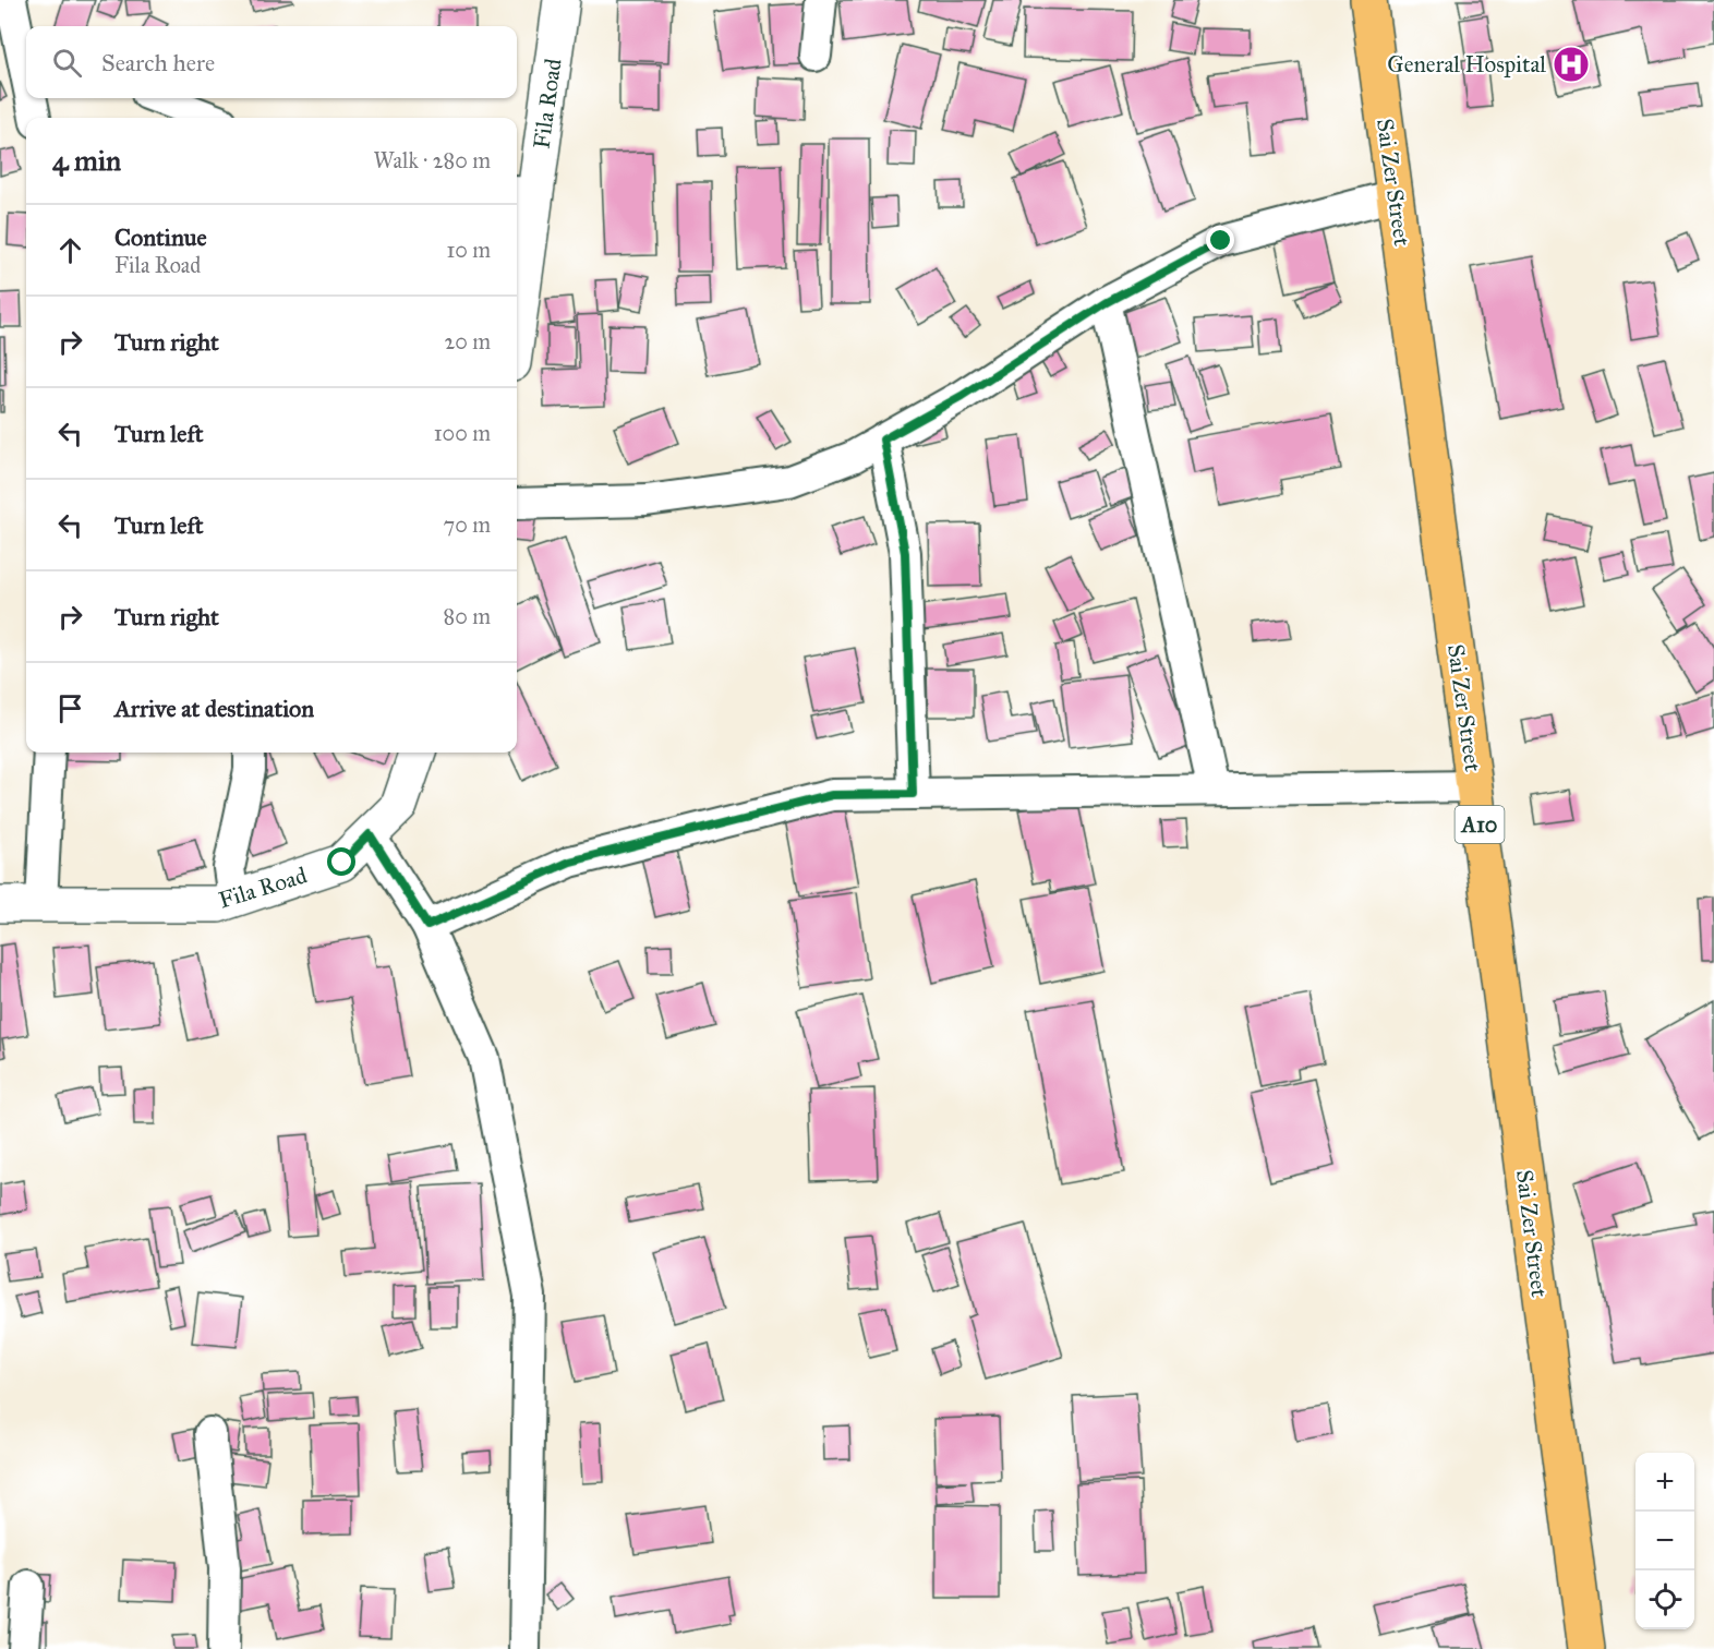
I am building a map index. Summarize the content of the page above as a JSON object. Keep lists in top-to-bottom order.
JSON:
{
  "streets": {
    "highway": ["Sai Zer Street", "A10"],
    "street": ["Fila Road"]
  },
  "places": {
    "hospital": ["General Hospital"]
  },
  "page": {
    "search": "Search here",
    "heading": ["4 min", "Walk · 280 m"],
    "list": [
      ["Continue", "Fila Road", "10 m"],
      ["Turn right", "20 m"],
      ["Turn left", "100 m"],
      ["Turn left", "70 m"],
      ["Turn right", "80 m"],
      "Arrive at destination"
    ],
    "map_buttons": ["+", "−"]
  }
}
